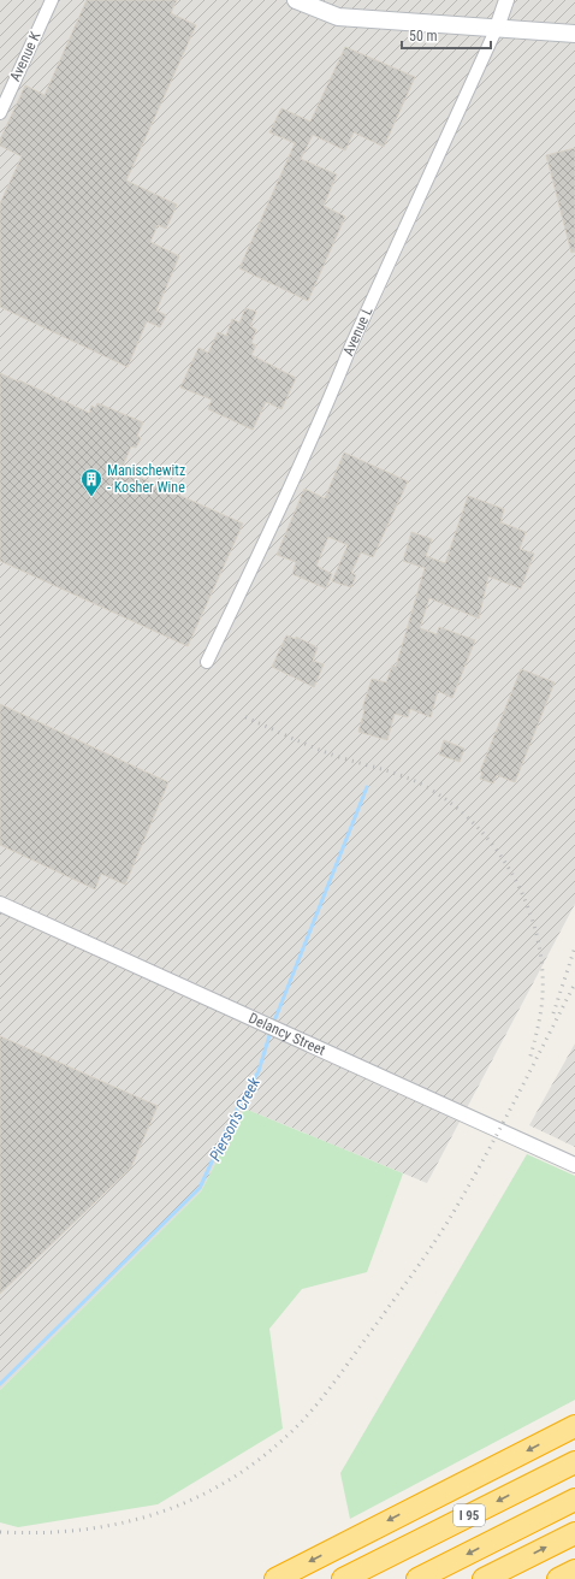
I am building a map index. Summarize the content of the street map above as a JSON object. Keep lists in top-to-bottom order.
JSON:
{
  "streets": {
    "highway": ["I 95"],
    "street": ["Avenue K", "Avenue L", "Delancy Street"]
  },
  "water": ["Pierson's Creek"],
  "places": {
    "building": ["Manischewitz - Kosher Wine"]
  },
  "scale_bar": "50 m"
}
